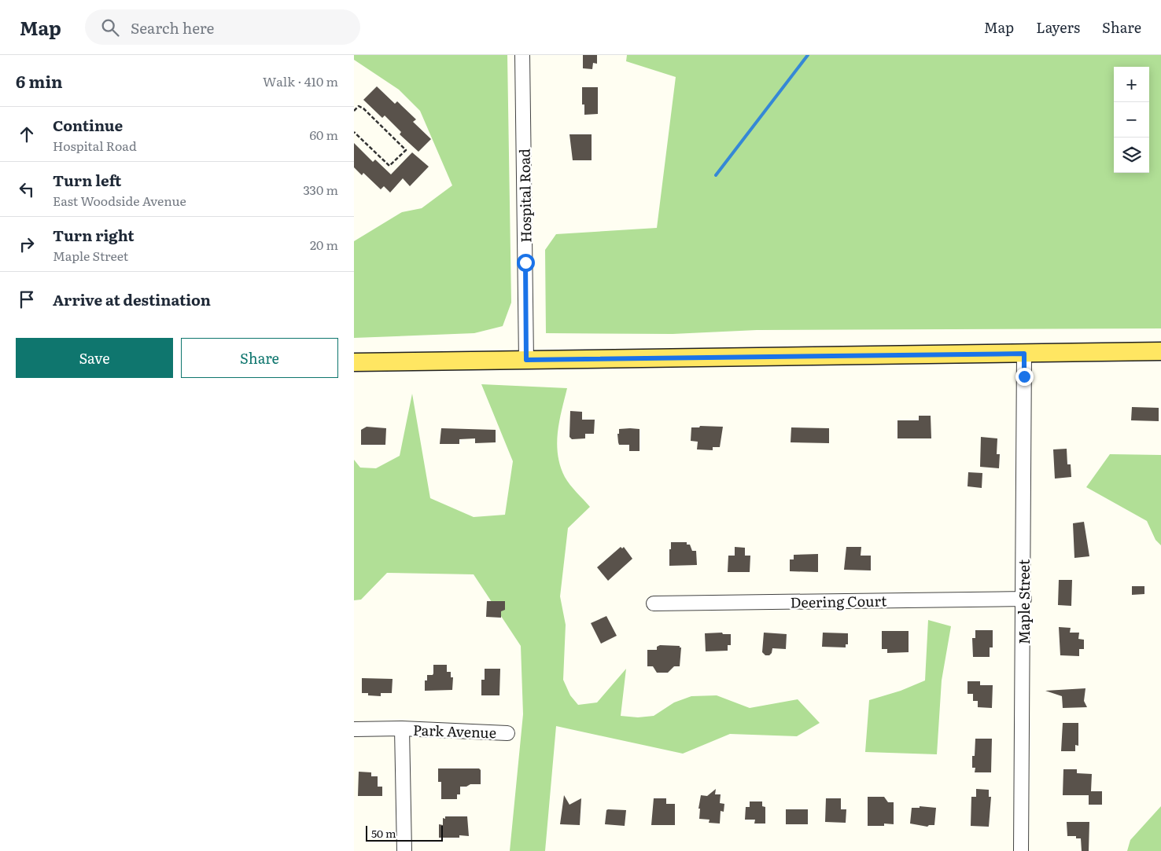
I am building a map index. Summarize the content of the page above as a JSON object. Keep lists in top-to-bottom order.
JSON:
{
  "streets": {
    "street": [
      "Hospital Road",
      "Deering Court",
      "Maple Street",
      "Park Avenue"
    ]
  },
  "crossings": [
    ["Deering Court", "Maple Street"]
  ],
  "scale_bar": "50 m",
  "page": {
    "header": "Map",
    "search": "Search here",
    "nav": ["Map", "Layers", "Share"],
    "heading": ["6 min", "Walk · 410 m"],
    "map_buttons": ["+", "−"],
    "list": [
      ["Continue", "Hospital Road", "60 m"],
      ["Turn left", "East Woodside Avenue", "330 m"],
      ["Turn right", "Maple Street", "20 m"],
      "Arrive at destination"
    ],
    "buttons": ["Save", "Share"],
    "scale": "50 m"
  }
}
